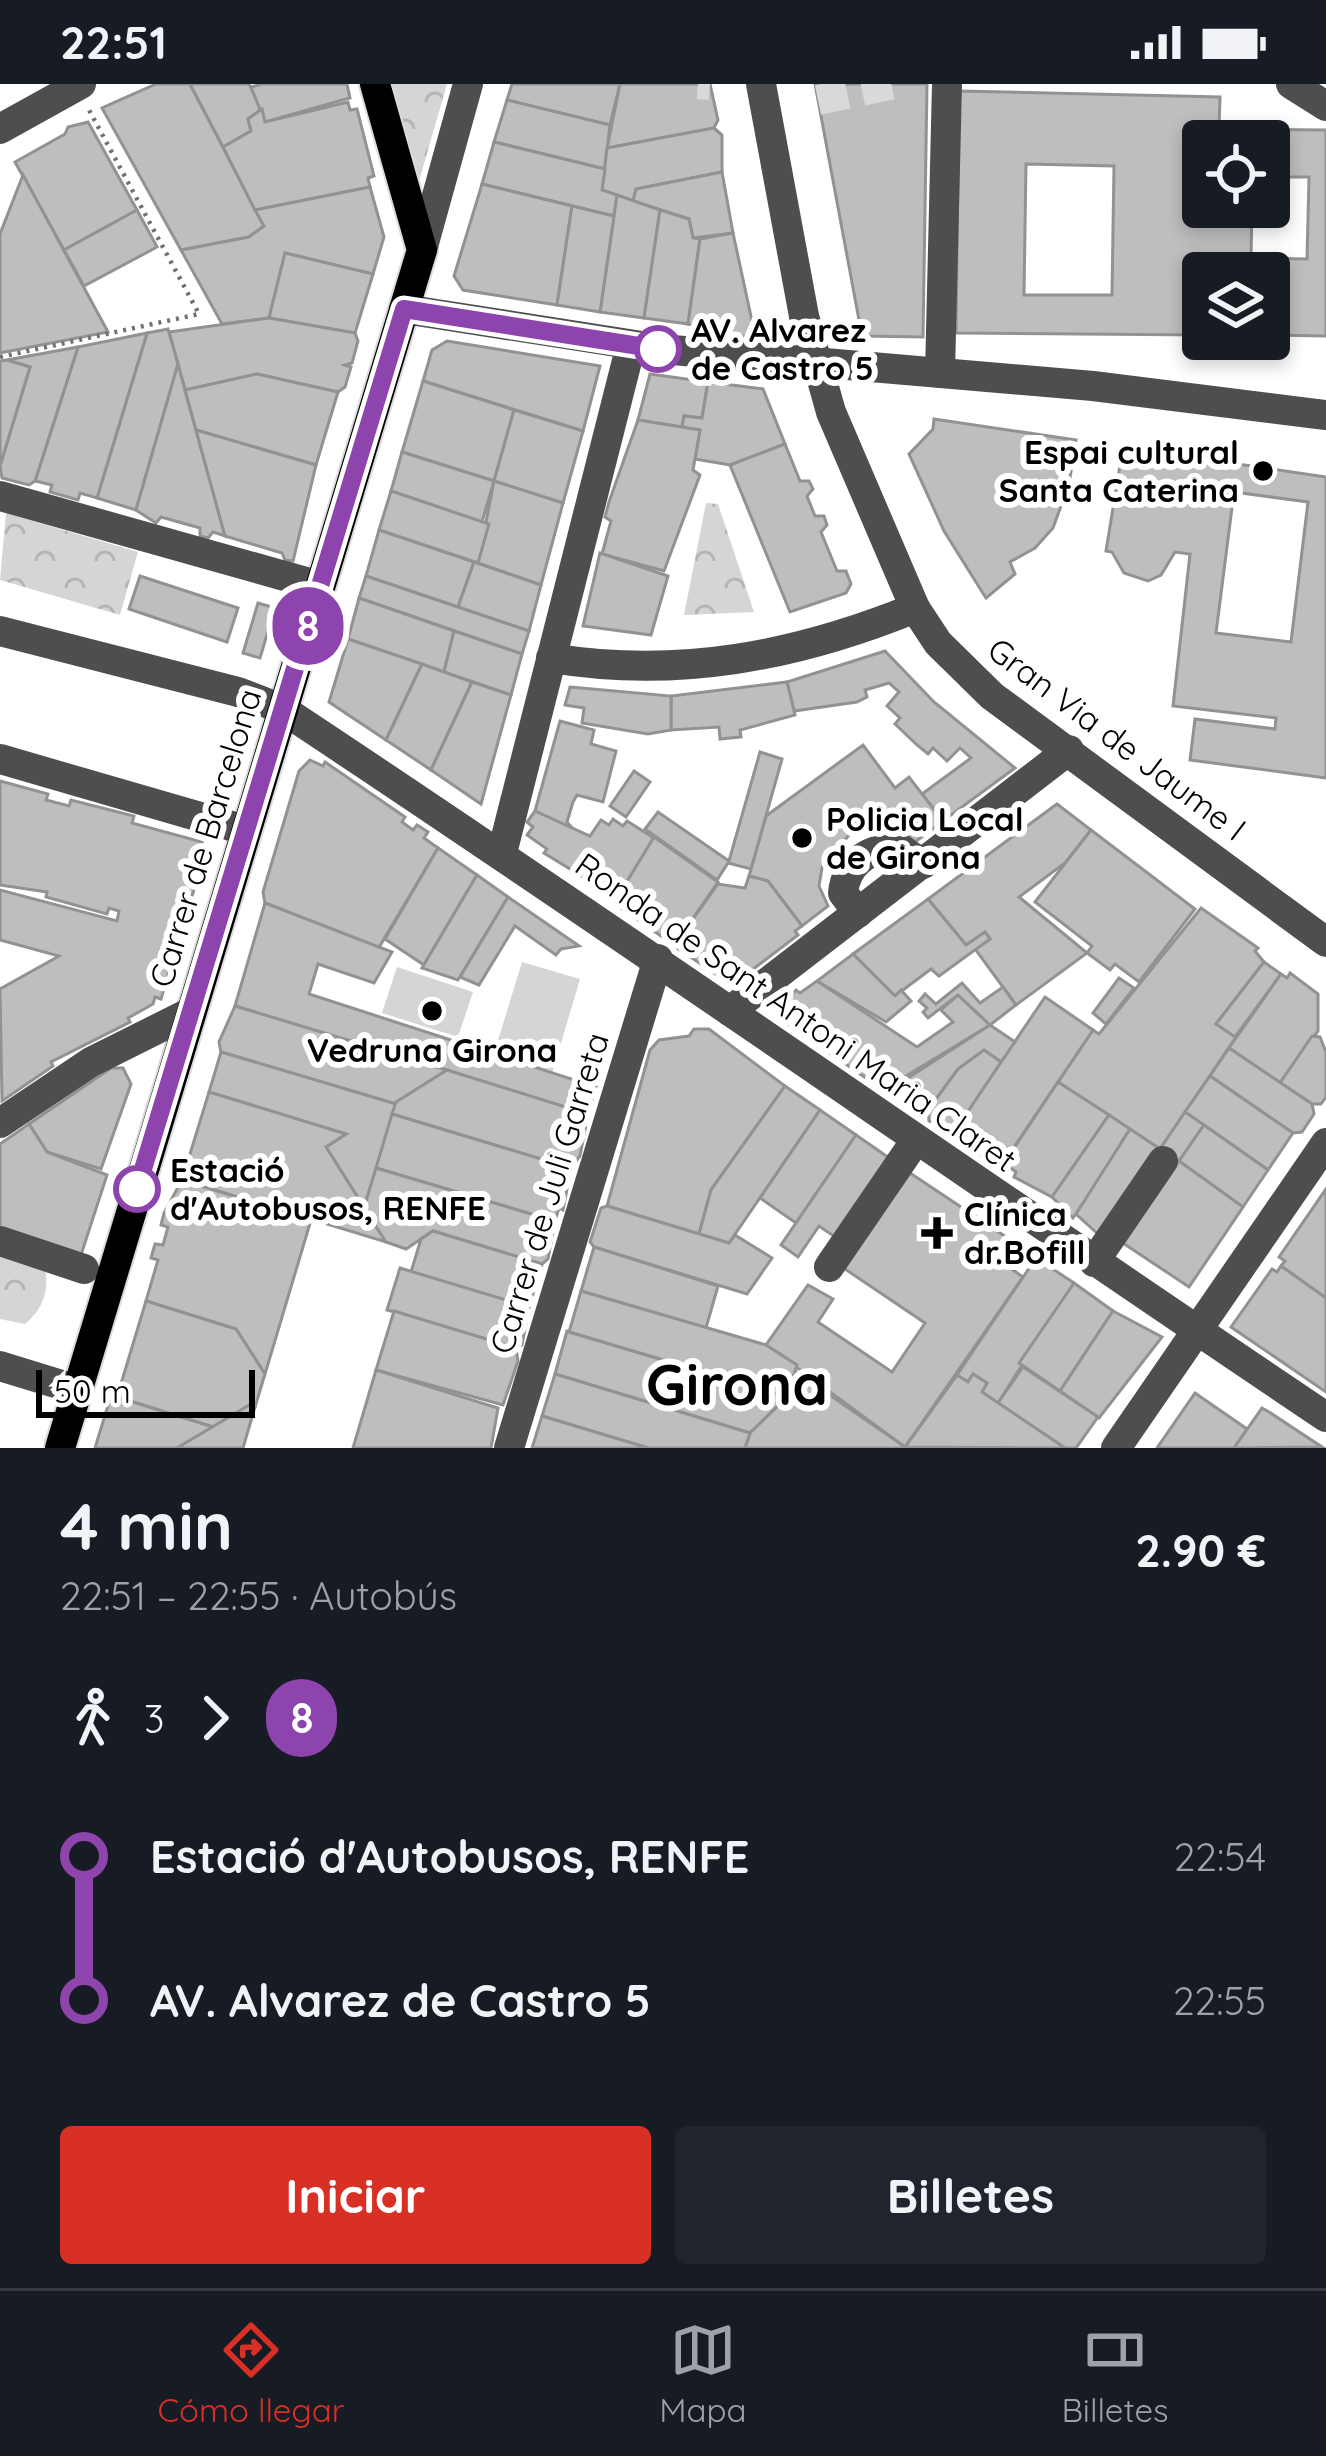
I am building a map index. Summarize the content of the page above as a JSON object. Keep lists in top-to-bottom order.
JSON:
{
  "streets": {
    "main road": ["Carrer de Barcelona"],
    "street": ["Gran Via de Jaume I", "Ronda de Sant Antoni Maria Claret", "Carrer de Juli Garreta"]
  },
  "crossings": [
    ["Carrer de Barcelona", "Ronda de Sant Antoni Maria Claret"],
    ["Ronda de Sant Antoni Maria Claret", "Carrer de Juli Garreta"]
  ],
  "districts": ["Girona"],
  "places": {
    "other": [
      "AV. Alvarez de Castro 5",
      "Espai cultural Santa Caterina",
      "Policia Local de Girona",
      "Vedruna Girona",
      "Estació d'Autobusos, RENFE"
    ],
    "health": ["Clínica dr.Bofill"]
  },
  "lines": ["bus line 8"],
  "scale_bar": "50 m",
  "page": {
    "status": "22:51",
    "on_map": "8",
    "scale": "50 m",
    "heading": ["4 min", "22:51 – 22:55 · Autobús", "2.90 €"],
    "legs": ["3", "8"],
    "list": [
      {
        "name": "Estació d'Autobusos, RENFE",
        "value": "22:54"
      },
      {
        "name": "AV. Alvarez de Castro 5",
        "value": "22:55"
      }
    ],
    "buttons": ["Iniciar", "Billetes"],
    "tabs": ["Cómo llegar", "Mapa", "Billetes"]
  }
}
